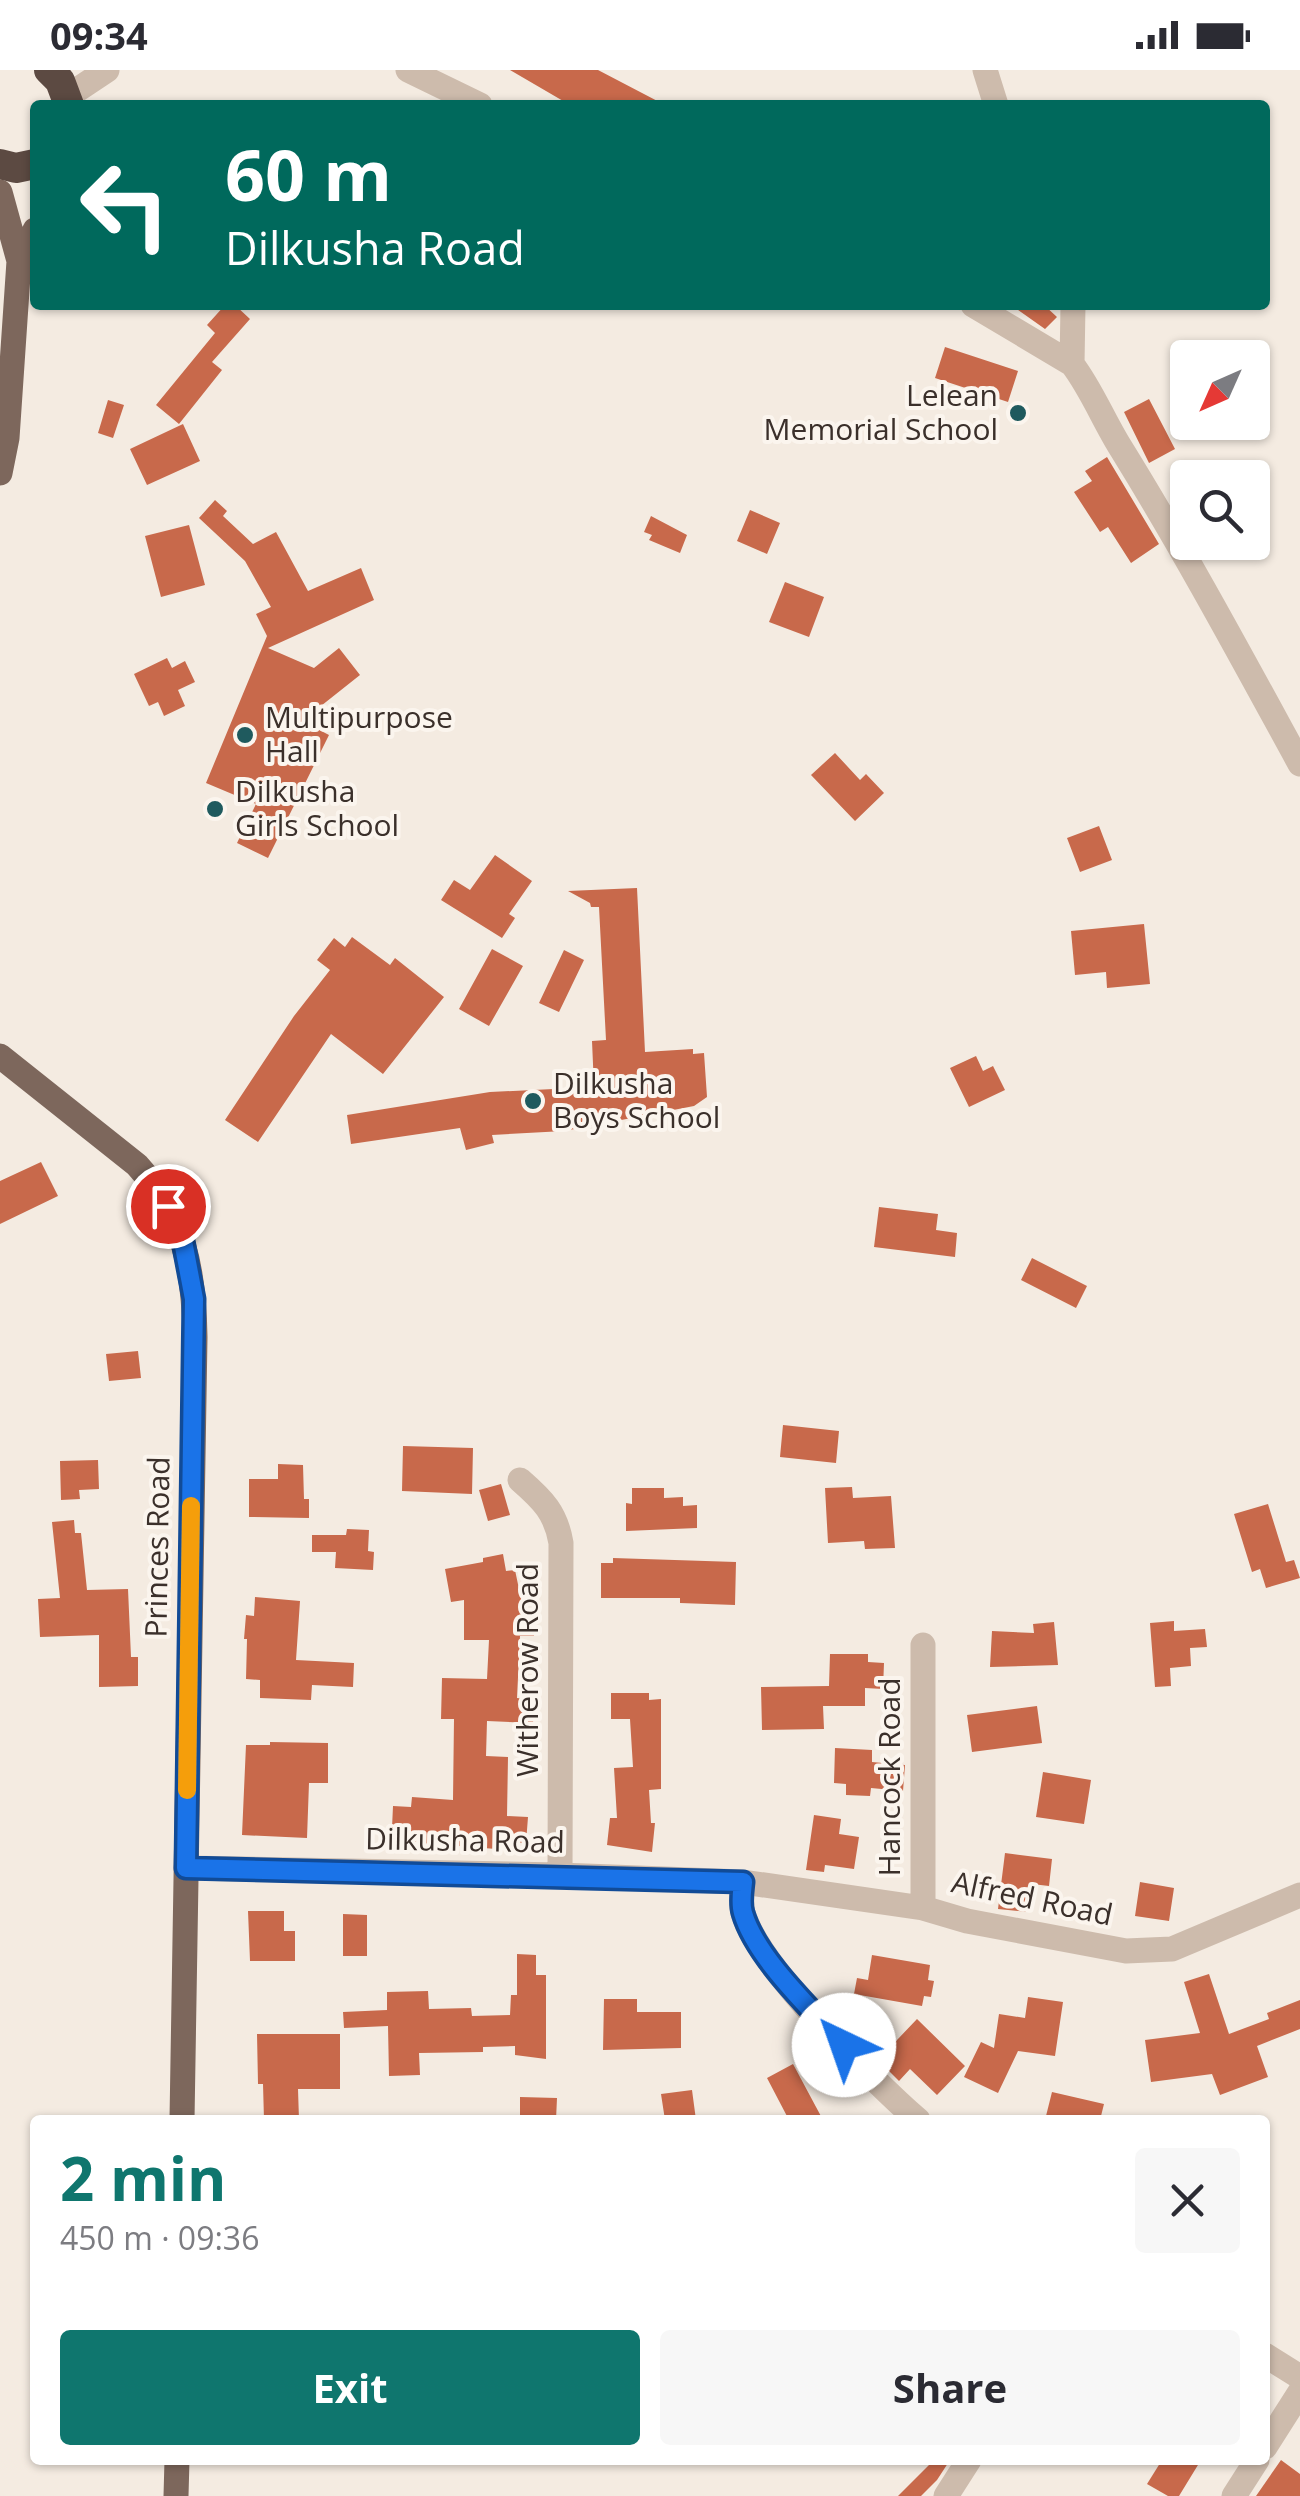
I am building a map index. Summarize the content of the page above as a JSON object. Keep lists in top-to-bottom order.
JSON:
{
  "streets": {
    "main road": ["Princes Road"],
    "street": [
      "Witherow Road",
      "Hancock Road",
      "Dilkusha Road",
      "Alfred Road"
    ]
  },
  "crossings": [
    ["Princes Road", "Dilkusha Road"],
    ["Witherow Road", "Dilkusha Road"],
    ["Hancock Road", "Alfred Road"],
    ["Dilkusha Road", "Alfred Road"]
  ],
  "places": [
    "Lelean Memorial School",
    "Multipurpose Hall",
    "Dilkusha Girls School",
    "Dilkusha Boys School"
  ],
  "north": "bottom left",
  "page": {
    "status": "09:34",
    "turn": ["60 m", "Dilkusha Road"],
    "heading": ["2 min", "450 m · 09:36"],
    "buttons": ["Exit", "Share"]
  }
}
